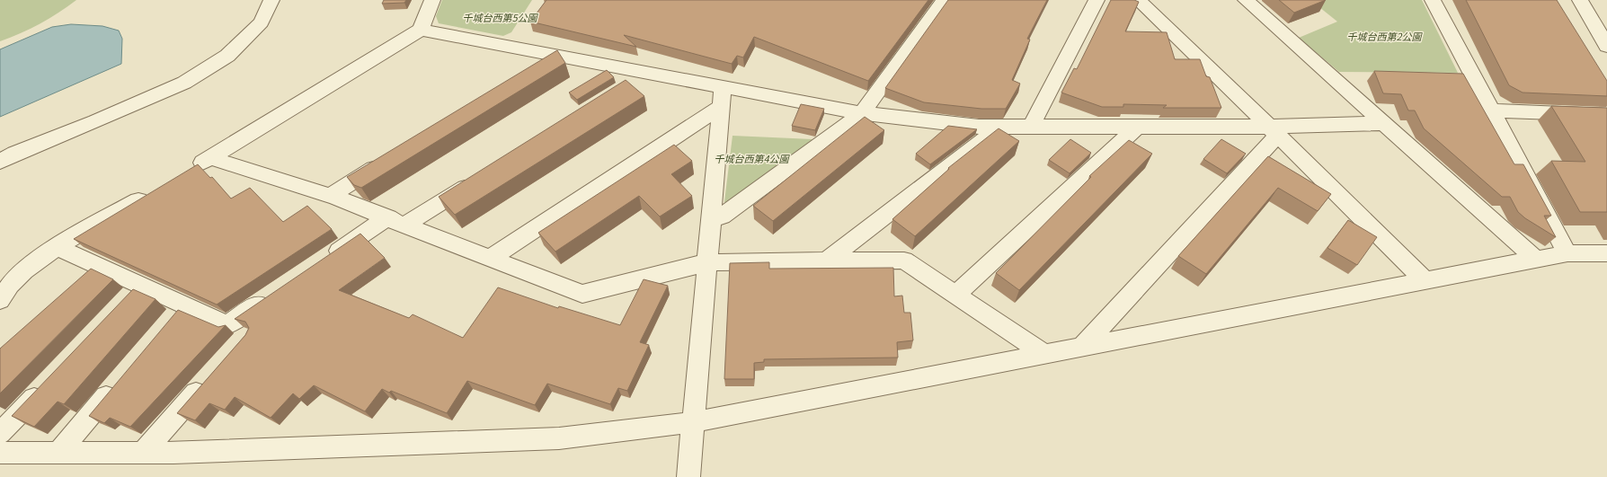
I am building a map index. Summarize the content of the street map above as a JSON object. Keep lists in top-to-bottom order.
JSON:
{
  "parks": ["千城台西第5公園", "千城台西第2公園", "千城台西第4公園"]
}
